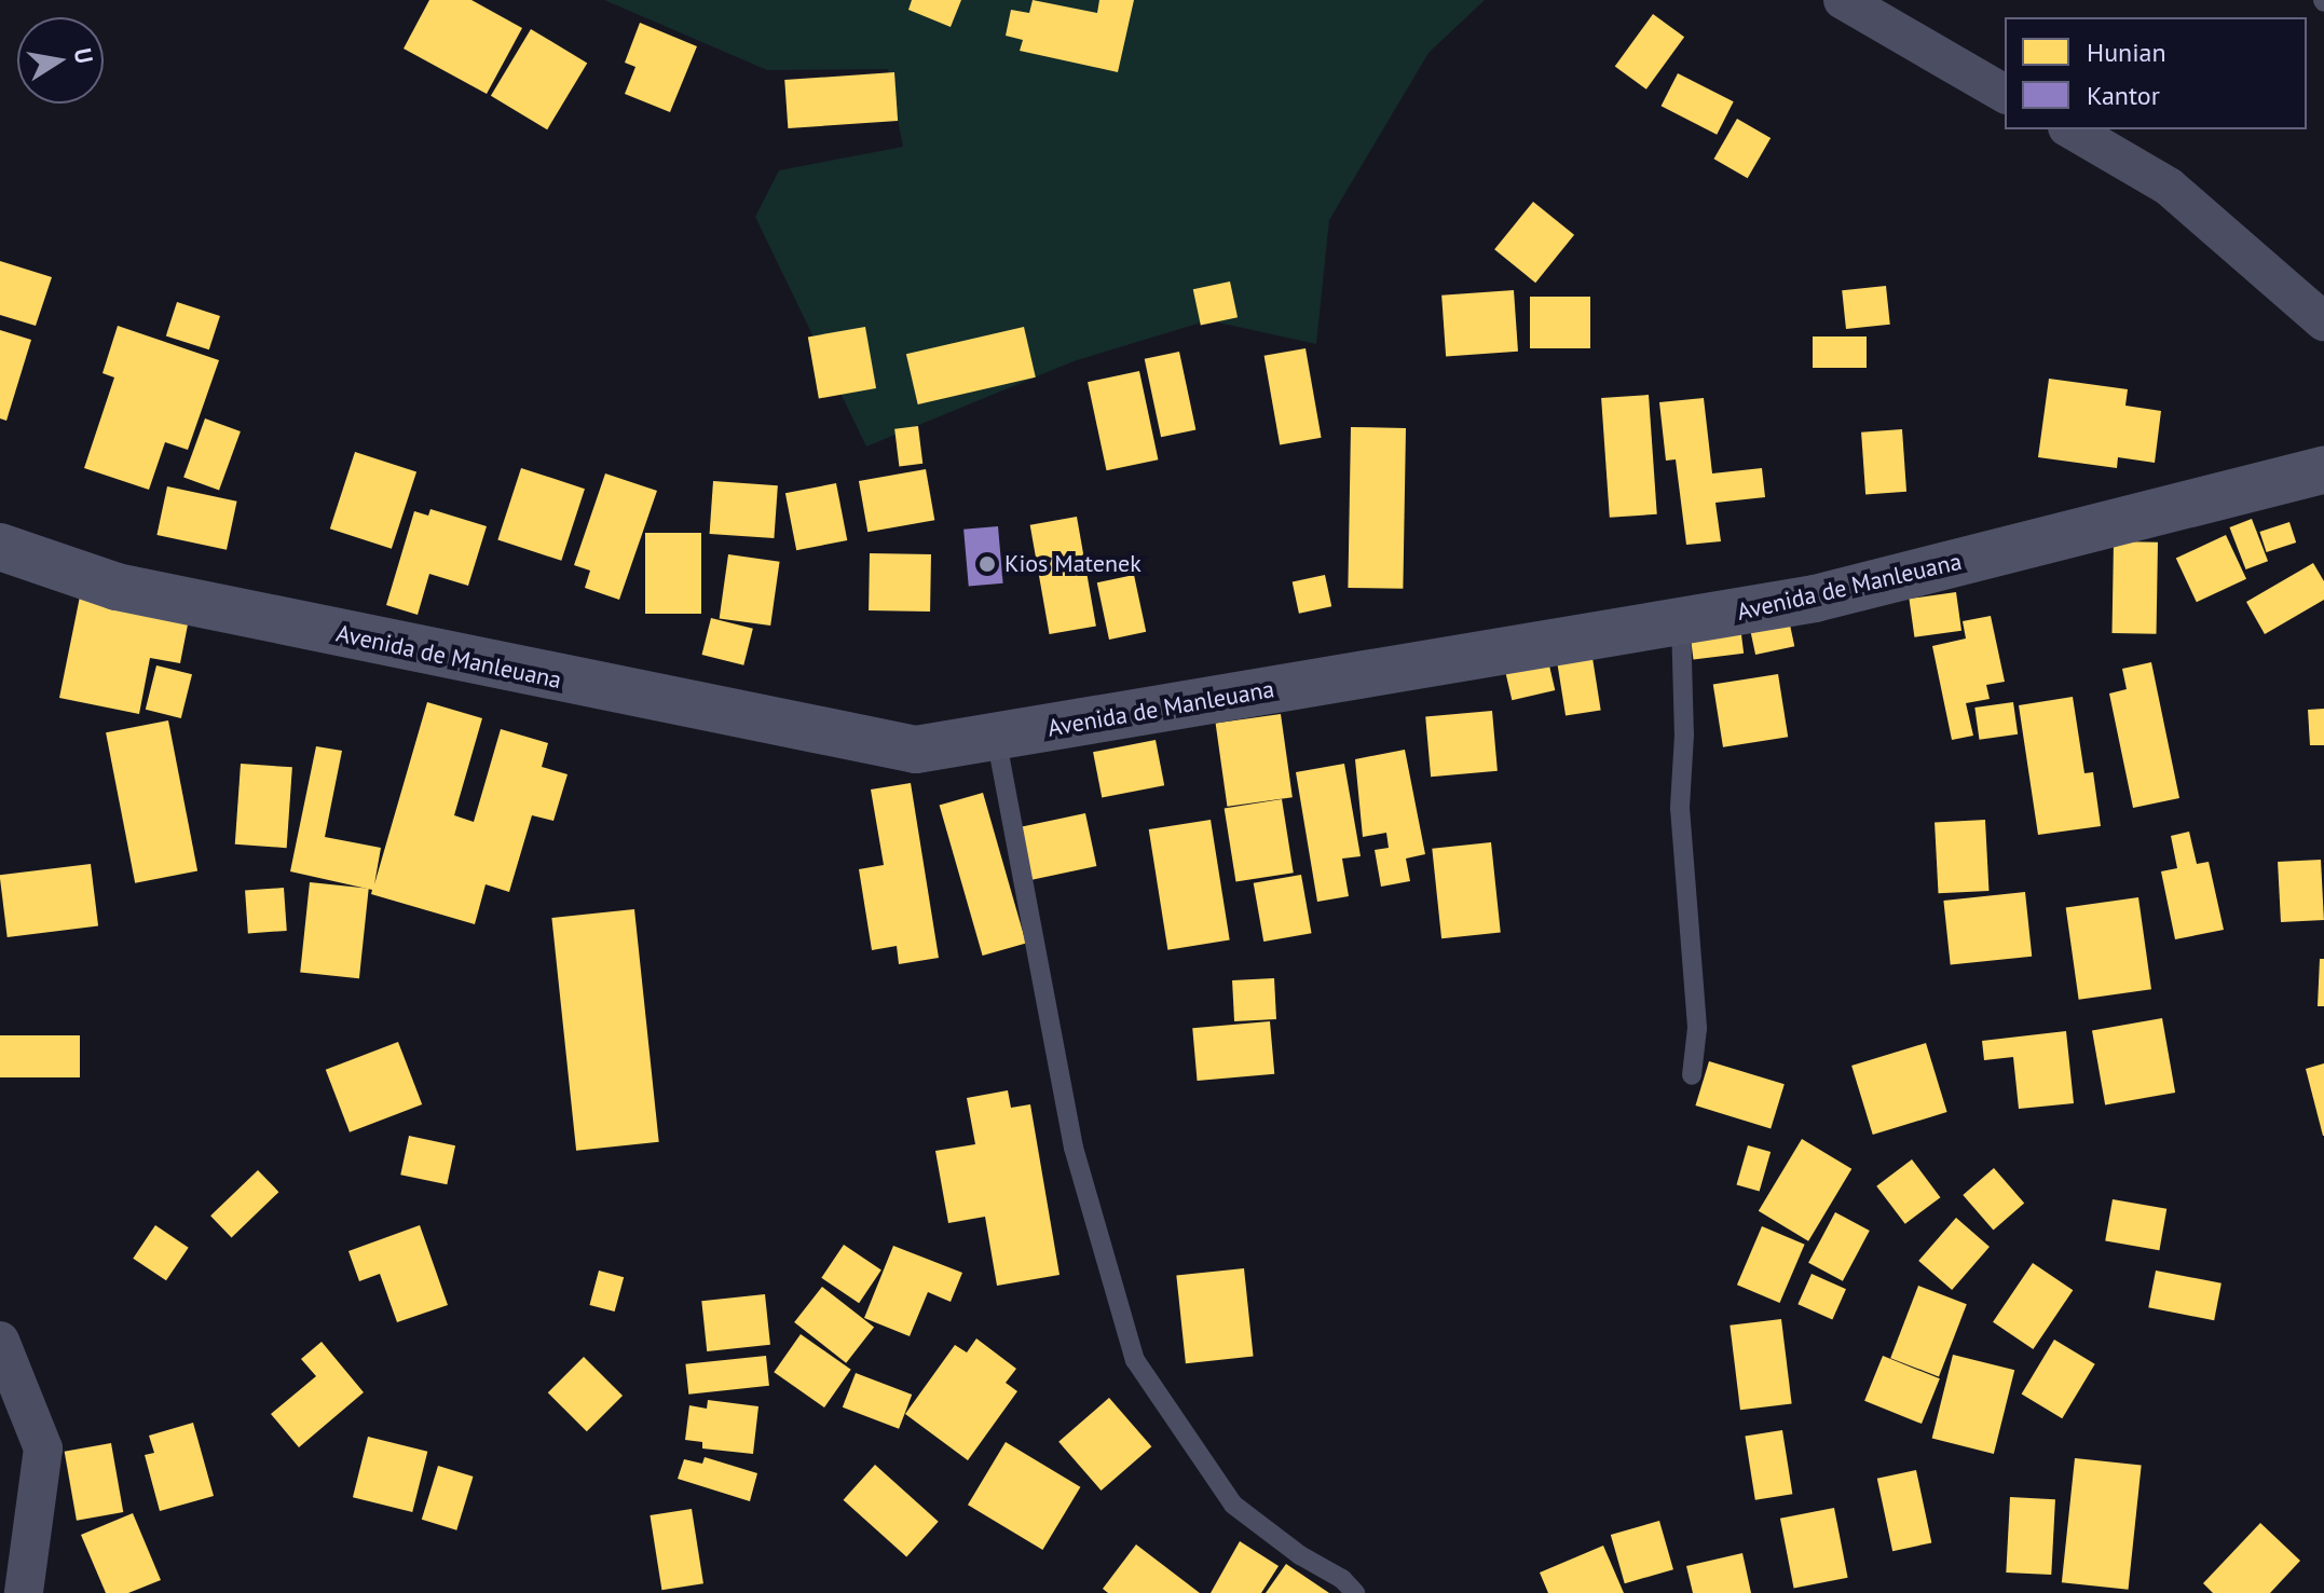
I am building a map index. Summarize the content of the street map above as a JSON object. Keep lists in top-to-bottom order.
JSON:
{
  "streets": {
    "street": ["Avenida de Manleuana"]
  },
  "places": ["Kios Matenek"],
  "legend": ["Hunian", "Kantor"],
  "north": "right"
}
